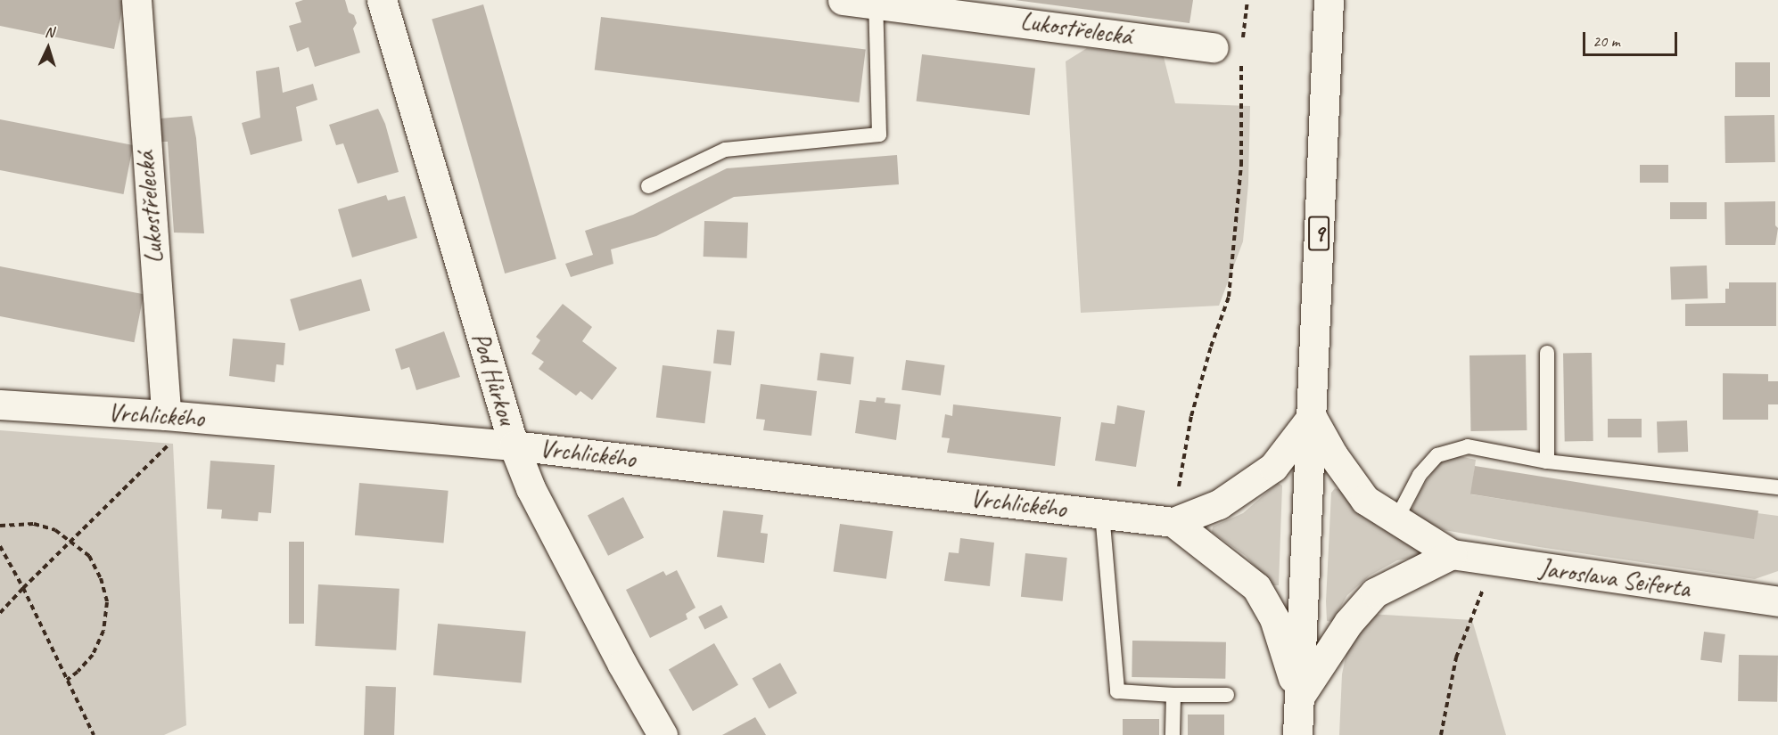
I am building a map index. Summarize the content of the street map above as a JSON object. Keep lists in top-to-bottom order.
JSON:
{
  "streets": {
    "street": [
      "Lukostřelecká",
      "9",
      "Pod Hůrkou",
      "Vrchlického",
      "Jaroslava Seiferta"
    ]
  },
  "crossings": [
    ["Lukostřelecká", "Vrchlického"],
    ["Pod Hůrkou", "Vrchlického"]
  ],
  "scale_bar": "20 m",
  "north": "top"
}
